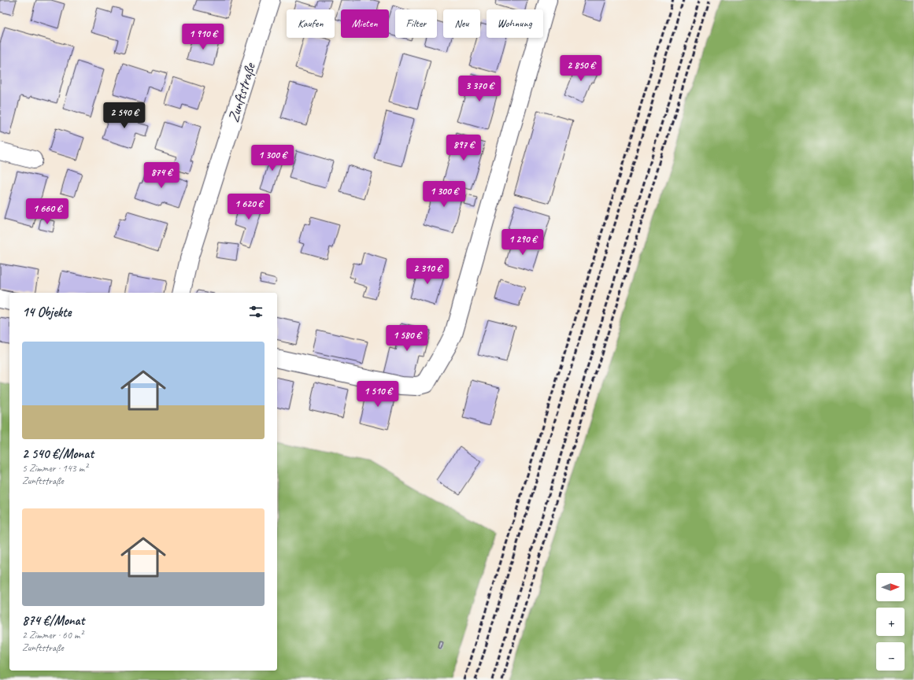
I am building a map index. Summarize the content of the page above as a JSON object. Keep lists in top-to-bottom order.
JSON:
{
  "streets": {
    "street": ["Zunftstraße"]
  },
  "north": "right",
  "page": {
    "chip": [
      "Kaufen",
      "Mieten",
      "Filter",
      "Neu",
      "Wohnung"
    ],
    "price": [
      "1 910 €",
      "2 850 €",
      "3 370 €",
      "2 540 €",
      "897 €",
      "1 300 €",
      "874 €",
      "1 300 €",
      "1 620 €",
      "1 660 €",
      "1 290 €",
      "2 310 €",
      "1 580 €",
      "1 510 €"
    ],
    "heading": "14 Objekte",
    "list": [
      {
        "name": "2 540 €/Monat",
        "note": "5 Zimmer · 143 m² · Zunftstraße"
      },
      {
        "name": "874 €/Monat",
        "note": "2 Zimmer · 60 m² · Zunftstraße"
      }
    ],
    "map_buttons": ["+", "−"]
  }
}
